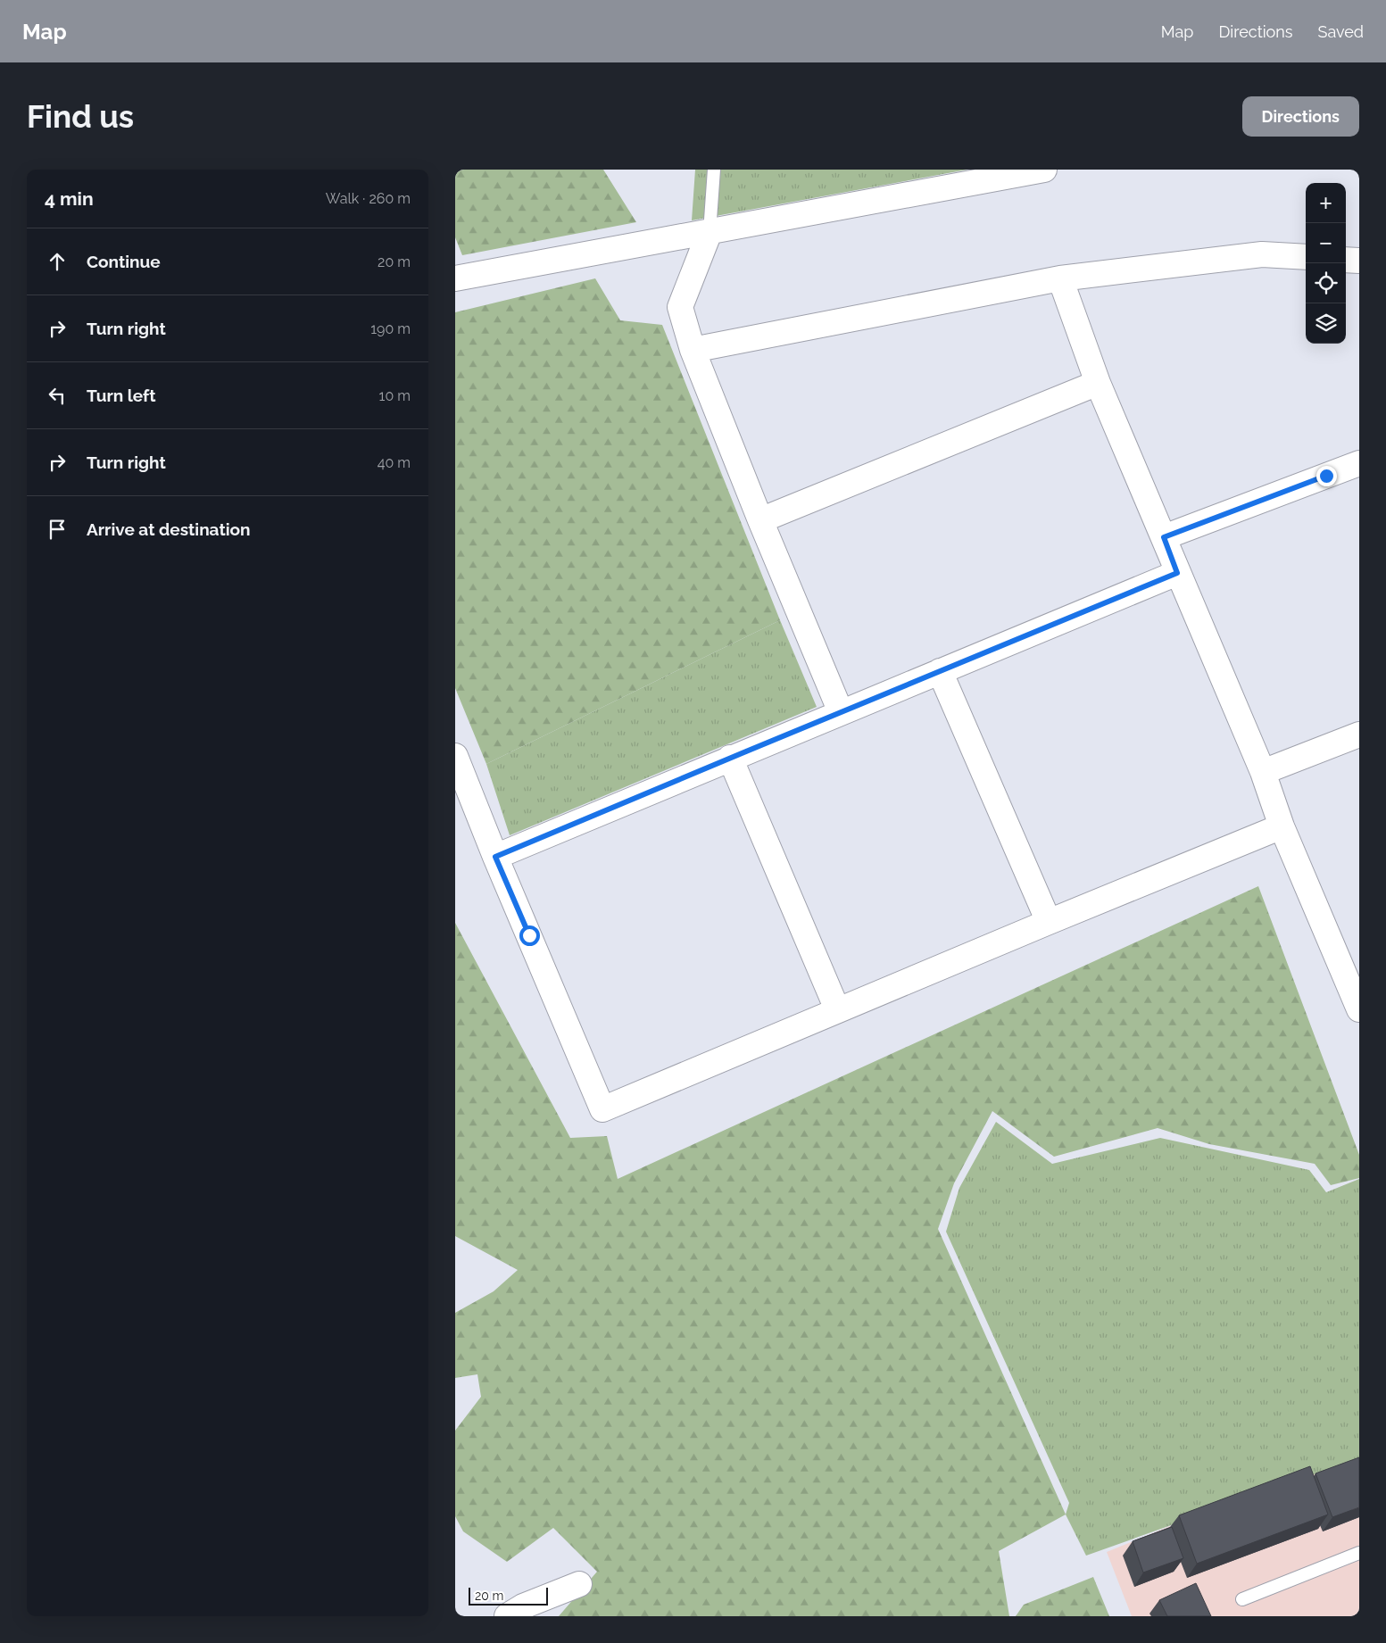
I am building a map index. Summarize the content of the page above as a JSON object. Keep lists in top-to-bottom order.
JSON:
{
  "scale_bar": "20 m",
  "page": {
    "header": "Map",
    "nav": ["Map", "Directions", "Saved"],
    "buttons": "Directions",
    "title": "Find us",
    "heading": ["4 min", "Walk · 260 m"],
    "map_buttons": ["+", "−"],
    "list": [
      ["Continue", "20 m"],
      ["Turn right", "190 m"],
      ["Turn left", "10 m"],
      ["Turn right", "40 m"],
      "Arrive at destination"
    ],
    "scale": "20 m"
  }
}
